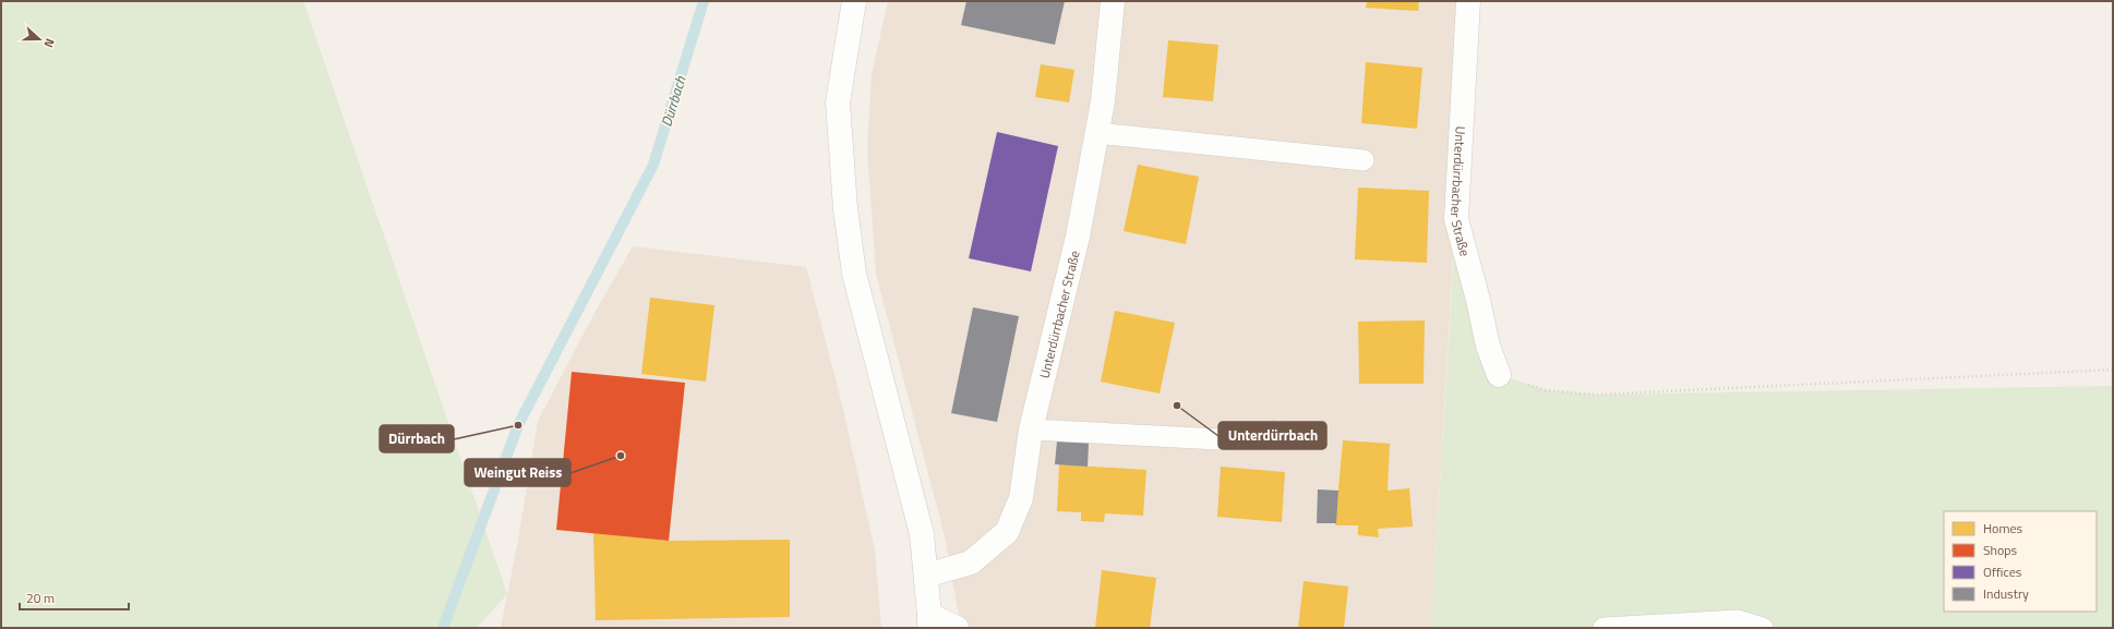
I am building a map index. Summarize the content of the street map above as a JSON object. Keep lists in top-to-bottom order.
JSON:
{
  "streets": {
    "street": ["Unterdürrbacher Straße"]
  },
  "water": ["Dürrbach"],
  "places": ["Unterdürrbach", "Dürrbach", "Weingut Reiss"],
  "legend": [
    "Homes",
    "Shops",
    "Offices",
    "Industry"
  ],
  "scale_bar": "20 m",
  "north": "right"
}
